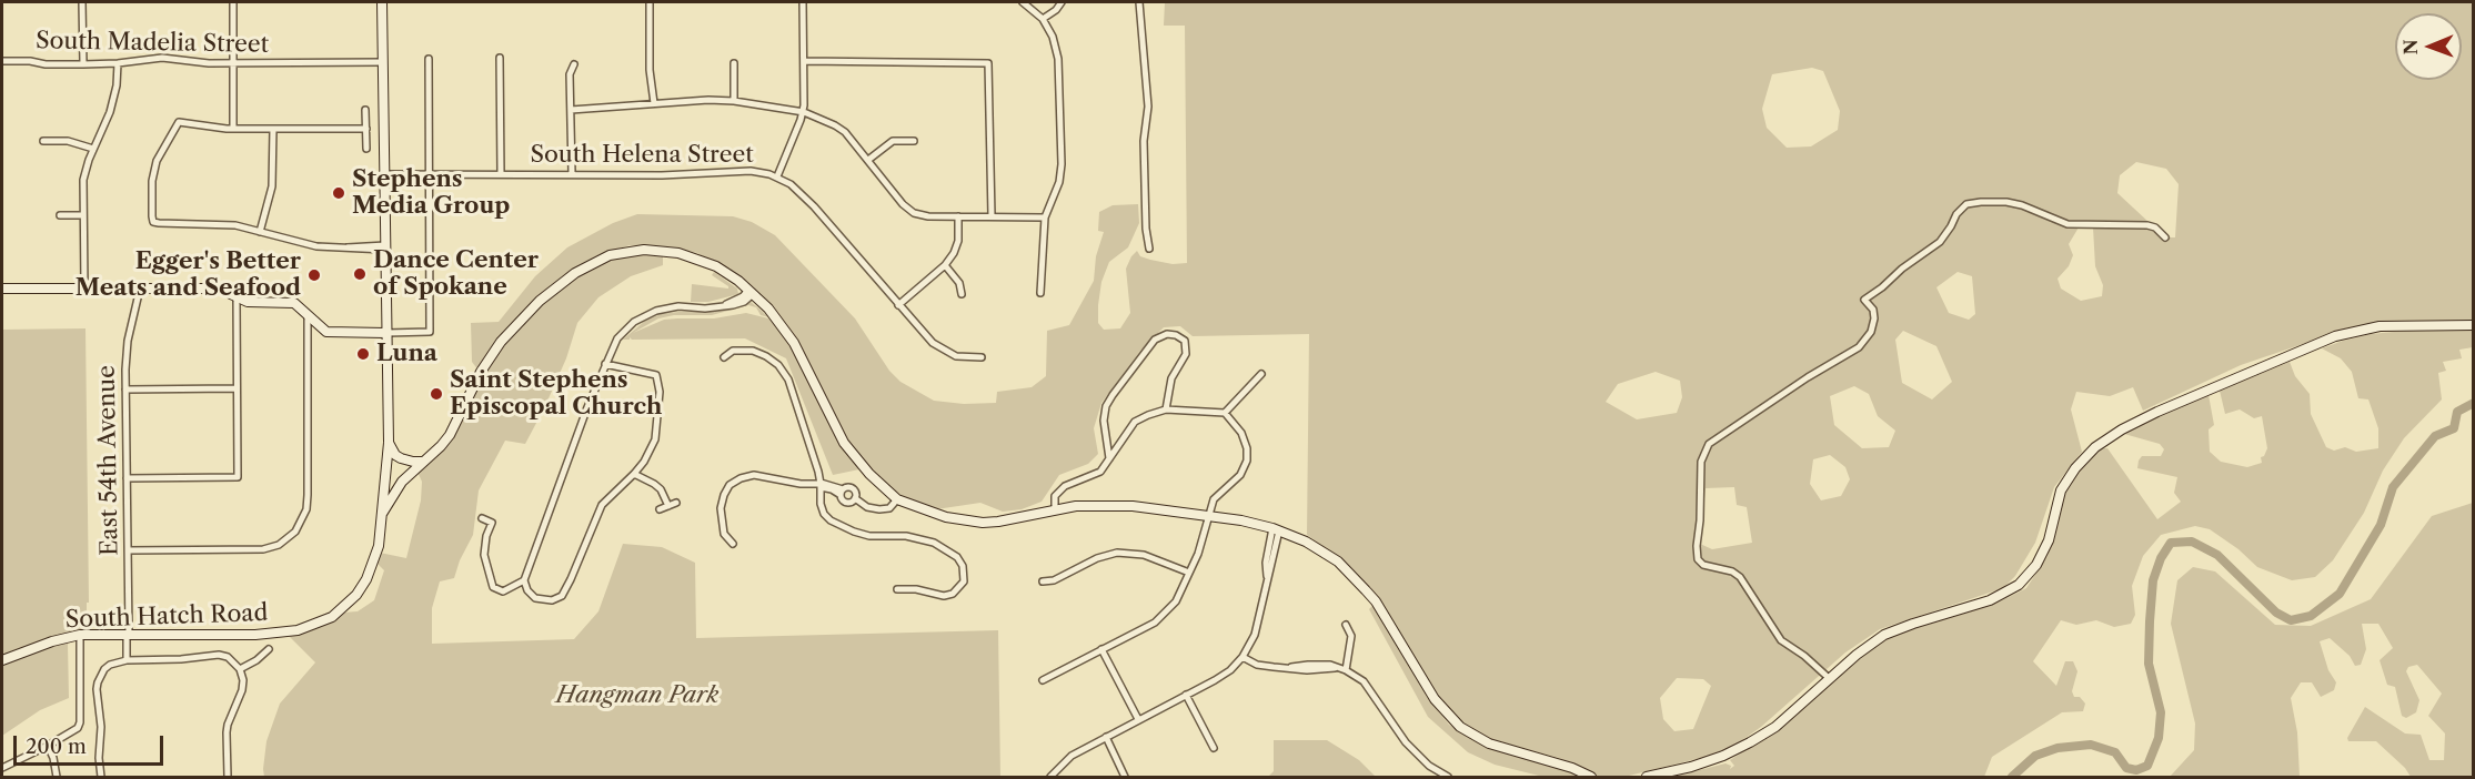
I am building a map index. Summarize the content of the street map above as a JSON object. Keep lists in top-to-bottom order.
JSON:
{
  "streets": {
    "main road": ["South Hatch Road"],
    "street": ["South Madelia Street", "South Helena Street", "East 54th Avenue"]
  },
  "crossings": [
    ["East 54th Avenue", "South Hatch Road"]
  ],
  "parks": ["Hangman Park"],
  "places": [
    "Stephens Media Group",
    "Dance Center of Spokane",
    "Egger's Better Meats and Seafood",
    "Luna",
    "Saint Stephens Episcopal Church"
  ],
  "scale_bar": "200 m",
  "north": "left"
}
